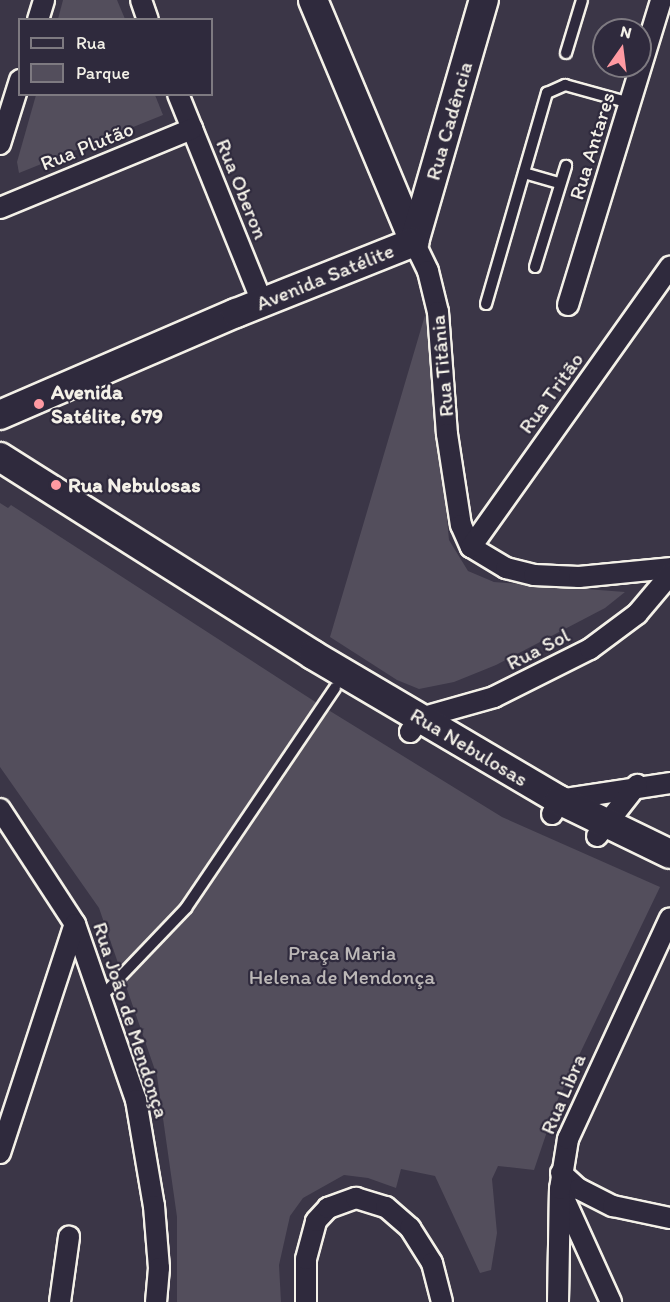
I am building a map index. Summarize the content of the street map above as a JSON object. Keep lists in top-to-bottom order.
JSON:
{
  "streets": {
    "street": [
      "Rua Cadência",
      "Rua Plutão",
      "Rua Antares",
      "Rua Oberon",
      "Avenida Satélite",
      "Rua Titânia",
      "Rua Tritão",
      "Rua Sol",
      "Rua Nebulosas",
      "Rua João de Mendonça",
      "Rua Libra"
    ]
  },
  "crossings": [
    ["Rua Cadência", "Avenida Satélite"],
    ["Rua Cadência", "Rua Titânia"],
    ["Rua Plutão", "Rua Oberon"],
    ["Rua Oberon", "Avenida Satélite"],
    ["Avenida Satélite", "Rua Titânia"],
    ["Rua Titânia", "Rua Tritão"],
    ["Rua Sol", "Rua Nebulosas"]
  ],
  "parks": ["Praça Maria Helena de Mendonça"],
  "places": ["Avenida Satélite, 679", "Rua Nebulosas"],
  "legend": ["Rua", "Parque"],
  "north": "top"
}
